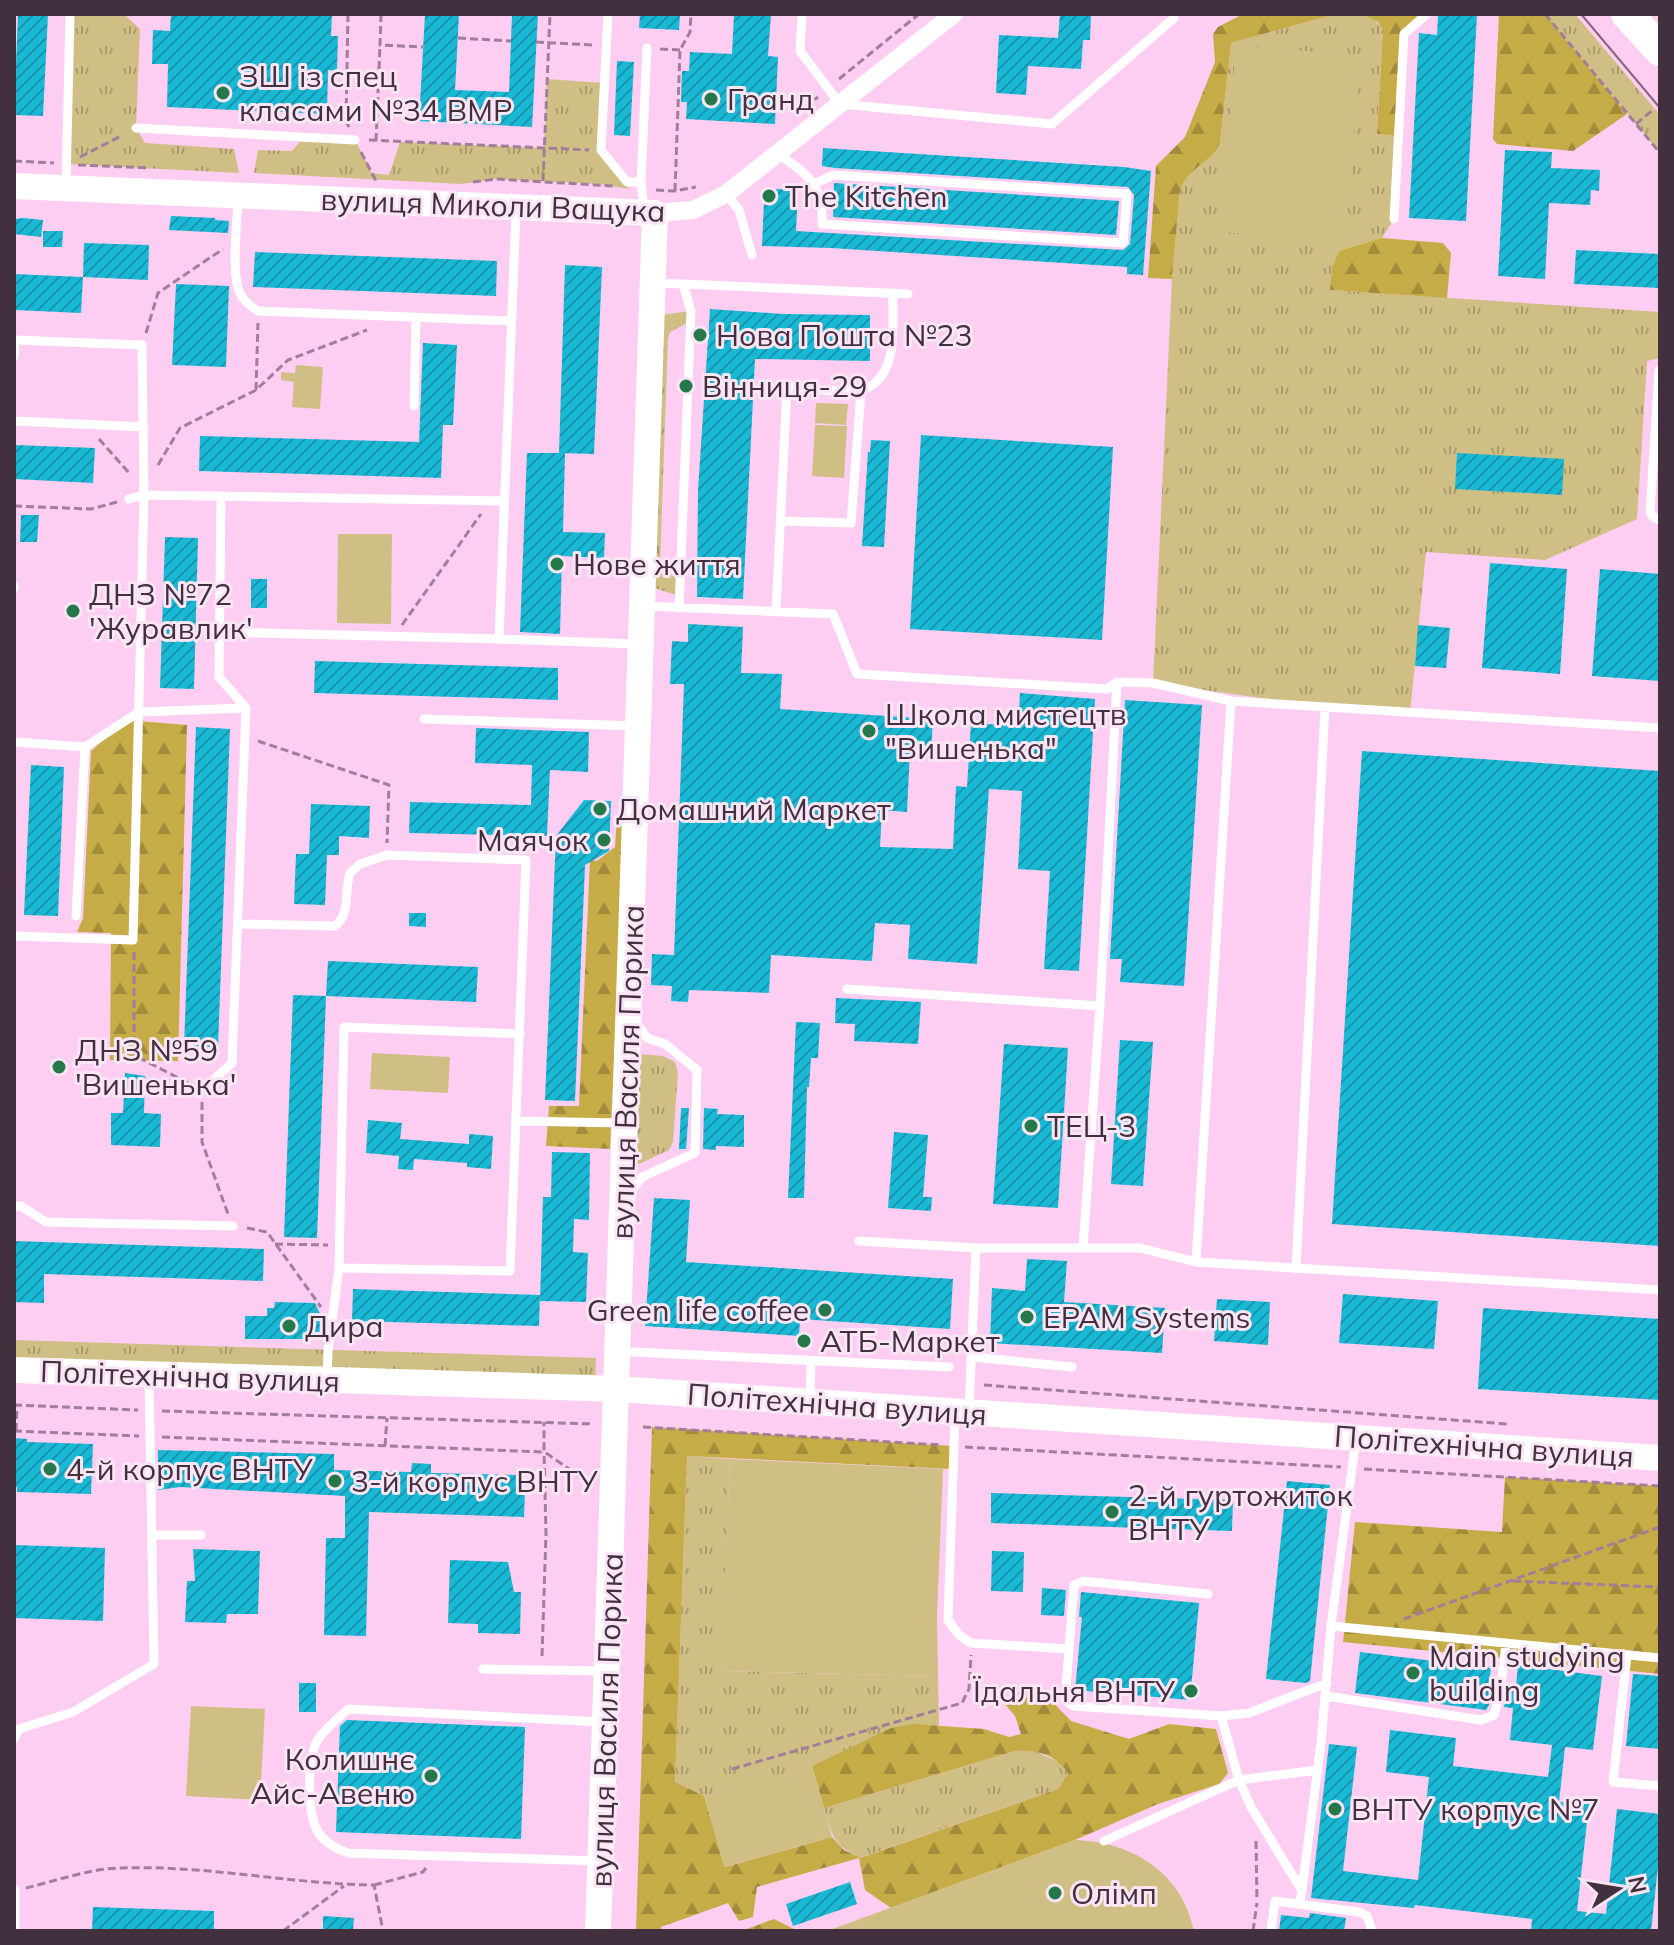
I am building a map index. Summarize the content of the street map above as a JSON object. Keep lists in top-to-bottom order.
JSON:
{
  "streets": {
    "street": ["вулиця Миколи Ващука", "вулиця Василя Порика", "Політехнічна вулиця"]
  },
  "crossings": [
    ["вулиця Миколи Ващука", "вулиця Василя Порика"],
    ["вулиця Василя Порика", "Політехнічна вулиця"]
  ],
  "places": [
    "ЗШ із спец класами №34 ВМР",
    "Гранд",
    "The Kitchen",
    "Нова Пошта №23",
    "Вінниця-29",
    "Нове життя",
    "ДНЗ №72 'Журавлик'",
    "Школа мистецтв \"Вишенька\"",
    "Домашний Маркет",
    "Маячок",
    "ДНЗ №59 'Вишенька'",
    "ТЕЦ-3",
    "Green life coffee",
    "EPAM Systems",
    "Дира",
    "АТБ-Маркет",
    "4-й корпус ВНТУ",
    "3-й корпус ВНТУ",
    "2-й гуртожиток ВНТУ",
    "Main studying building",
    "Їдальня ВНТУ",
    "Колишнє Айс-Авеню",
    "ВНТУ корпус №7",
    "Олімп"
  ],
  "north": "right"
}
